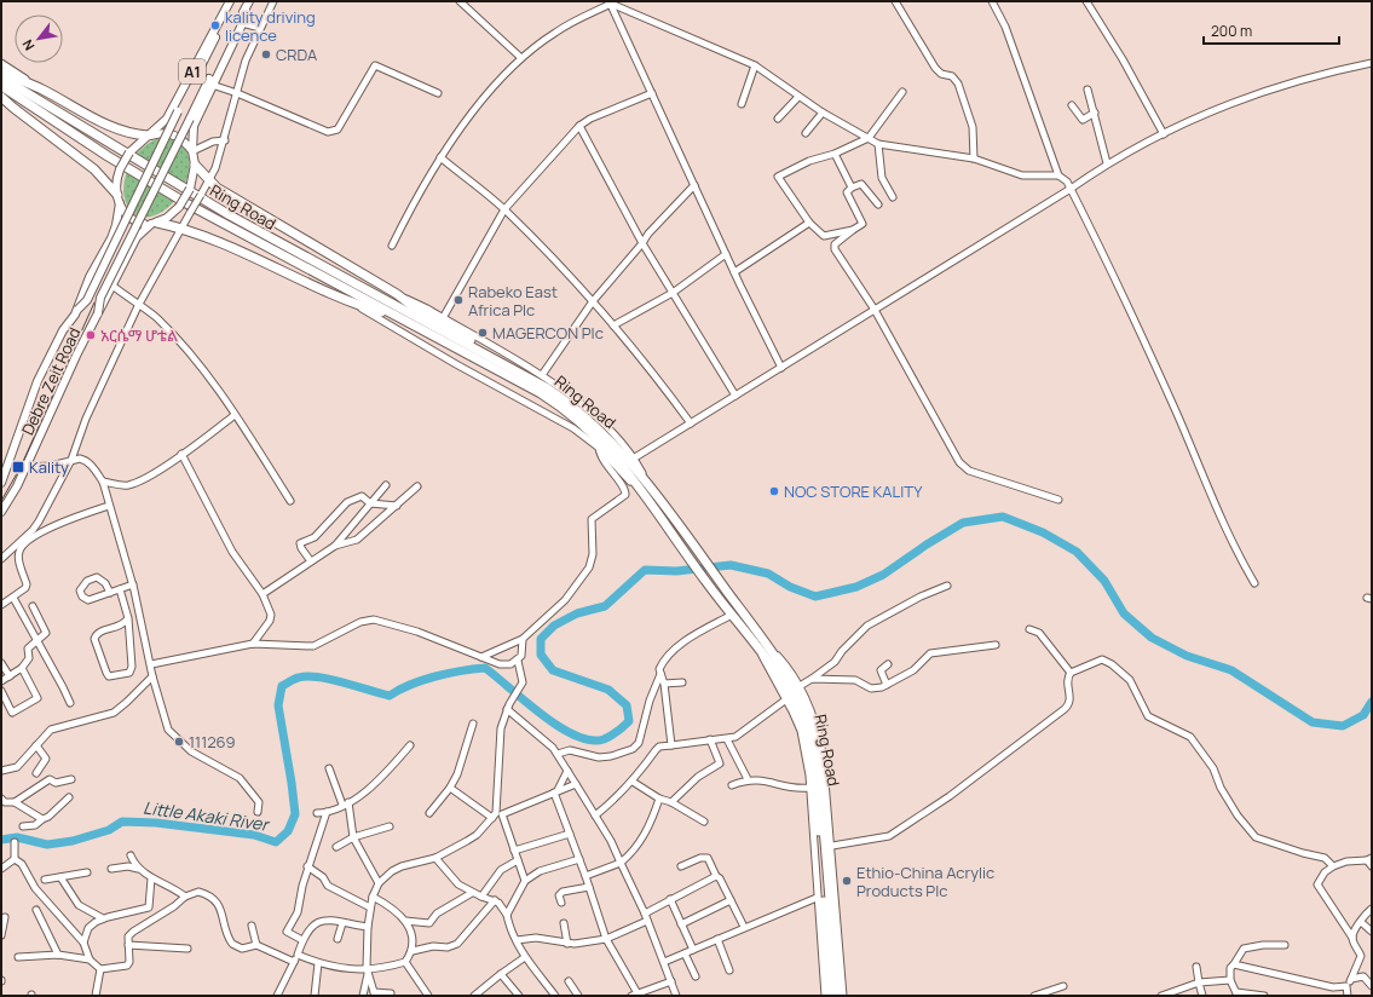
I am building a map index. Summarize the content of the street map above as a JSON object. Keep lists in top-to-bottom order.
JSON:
{
  "streets": {
    "highway": ["Ring Road"],
    "main road": ["A1", "Debre Zeit Road"]
  },
  "water": ["Little Akaki River"],
  "places": {
    "other": [
      "kality driving licence",
      "CRDA",
      "Rabeko East Africa Plc",
      "MAGERCON Plc",
      "አርሴማ ሆቴል",
      "NOC STORE KALITY",
      "111269",
      "Ethio-China Acrylic Products Plc"
    ],
    "transit": ["Kality"]
  },
  "scale_bar": "200 m",
  "north": "bottom left"
}
